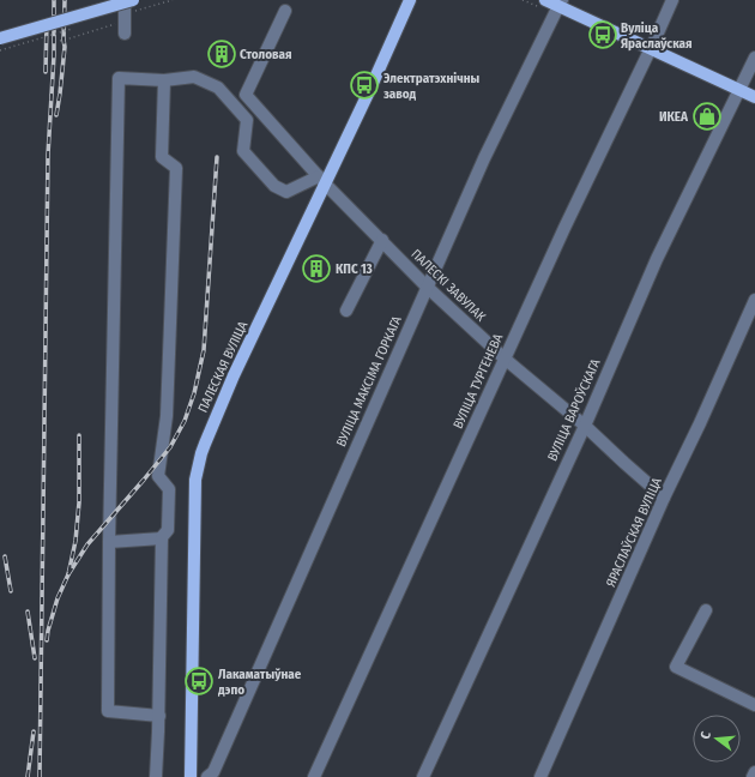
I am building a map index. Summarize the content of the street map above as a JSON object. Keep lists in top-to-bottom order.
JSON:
{
  "streets": {
    "main road": ["ПАЛЕСКАЯ ВУЛІЦА"],
    "street": [
      "ПАЛЕСКІ ЗАВУЛАК",
      "ВУЛІЦА МАКСІМА ГОРКАГА",
      "ВУЛІЦА ТУРГЕНЕВА",
      "ВУЛІЦА ВАРОЎСКАГА",
      "ЯРАСЛАЎСКАЯ ВУЛІЦА"
    ]
  },
  "crossings": [
    ["ПАЛЕСКІ ЗАВУЛАК", "ПАЛЕСКАЯ ВУЛІЦА"],
    ["ПАЛЕСКІ ЗАВУЛАК", "ВУЛІЦА МАКСІМА ГОРКАГА"],
    ["ПАЛЕСКІ ЗАВУЛАК", "ВУЛІЦА ТУРГЕНЕВА"],
    ["ПАЛЕСКІ ЗАВУЛАК", "ВУЛІЦА ВАРОЎСКАГА"],
    ["ПАЛЕСКІ ЗАВУЛАК", "ЯРАСЛАЎСКАЯ ВУЛІЦА"]
  ],
  "places": {
    "bus stop": ["Вуліца Яраслаўская", "Электратэхнічны завод", "Лакаматыўнае дэпо"],
    "building": ["Столовая", "КПС 13"],
    "shop": ["ИКЕА"]
  },
  "north": "left"
}
